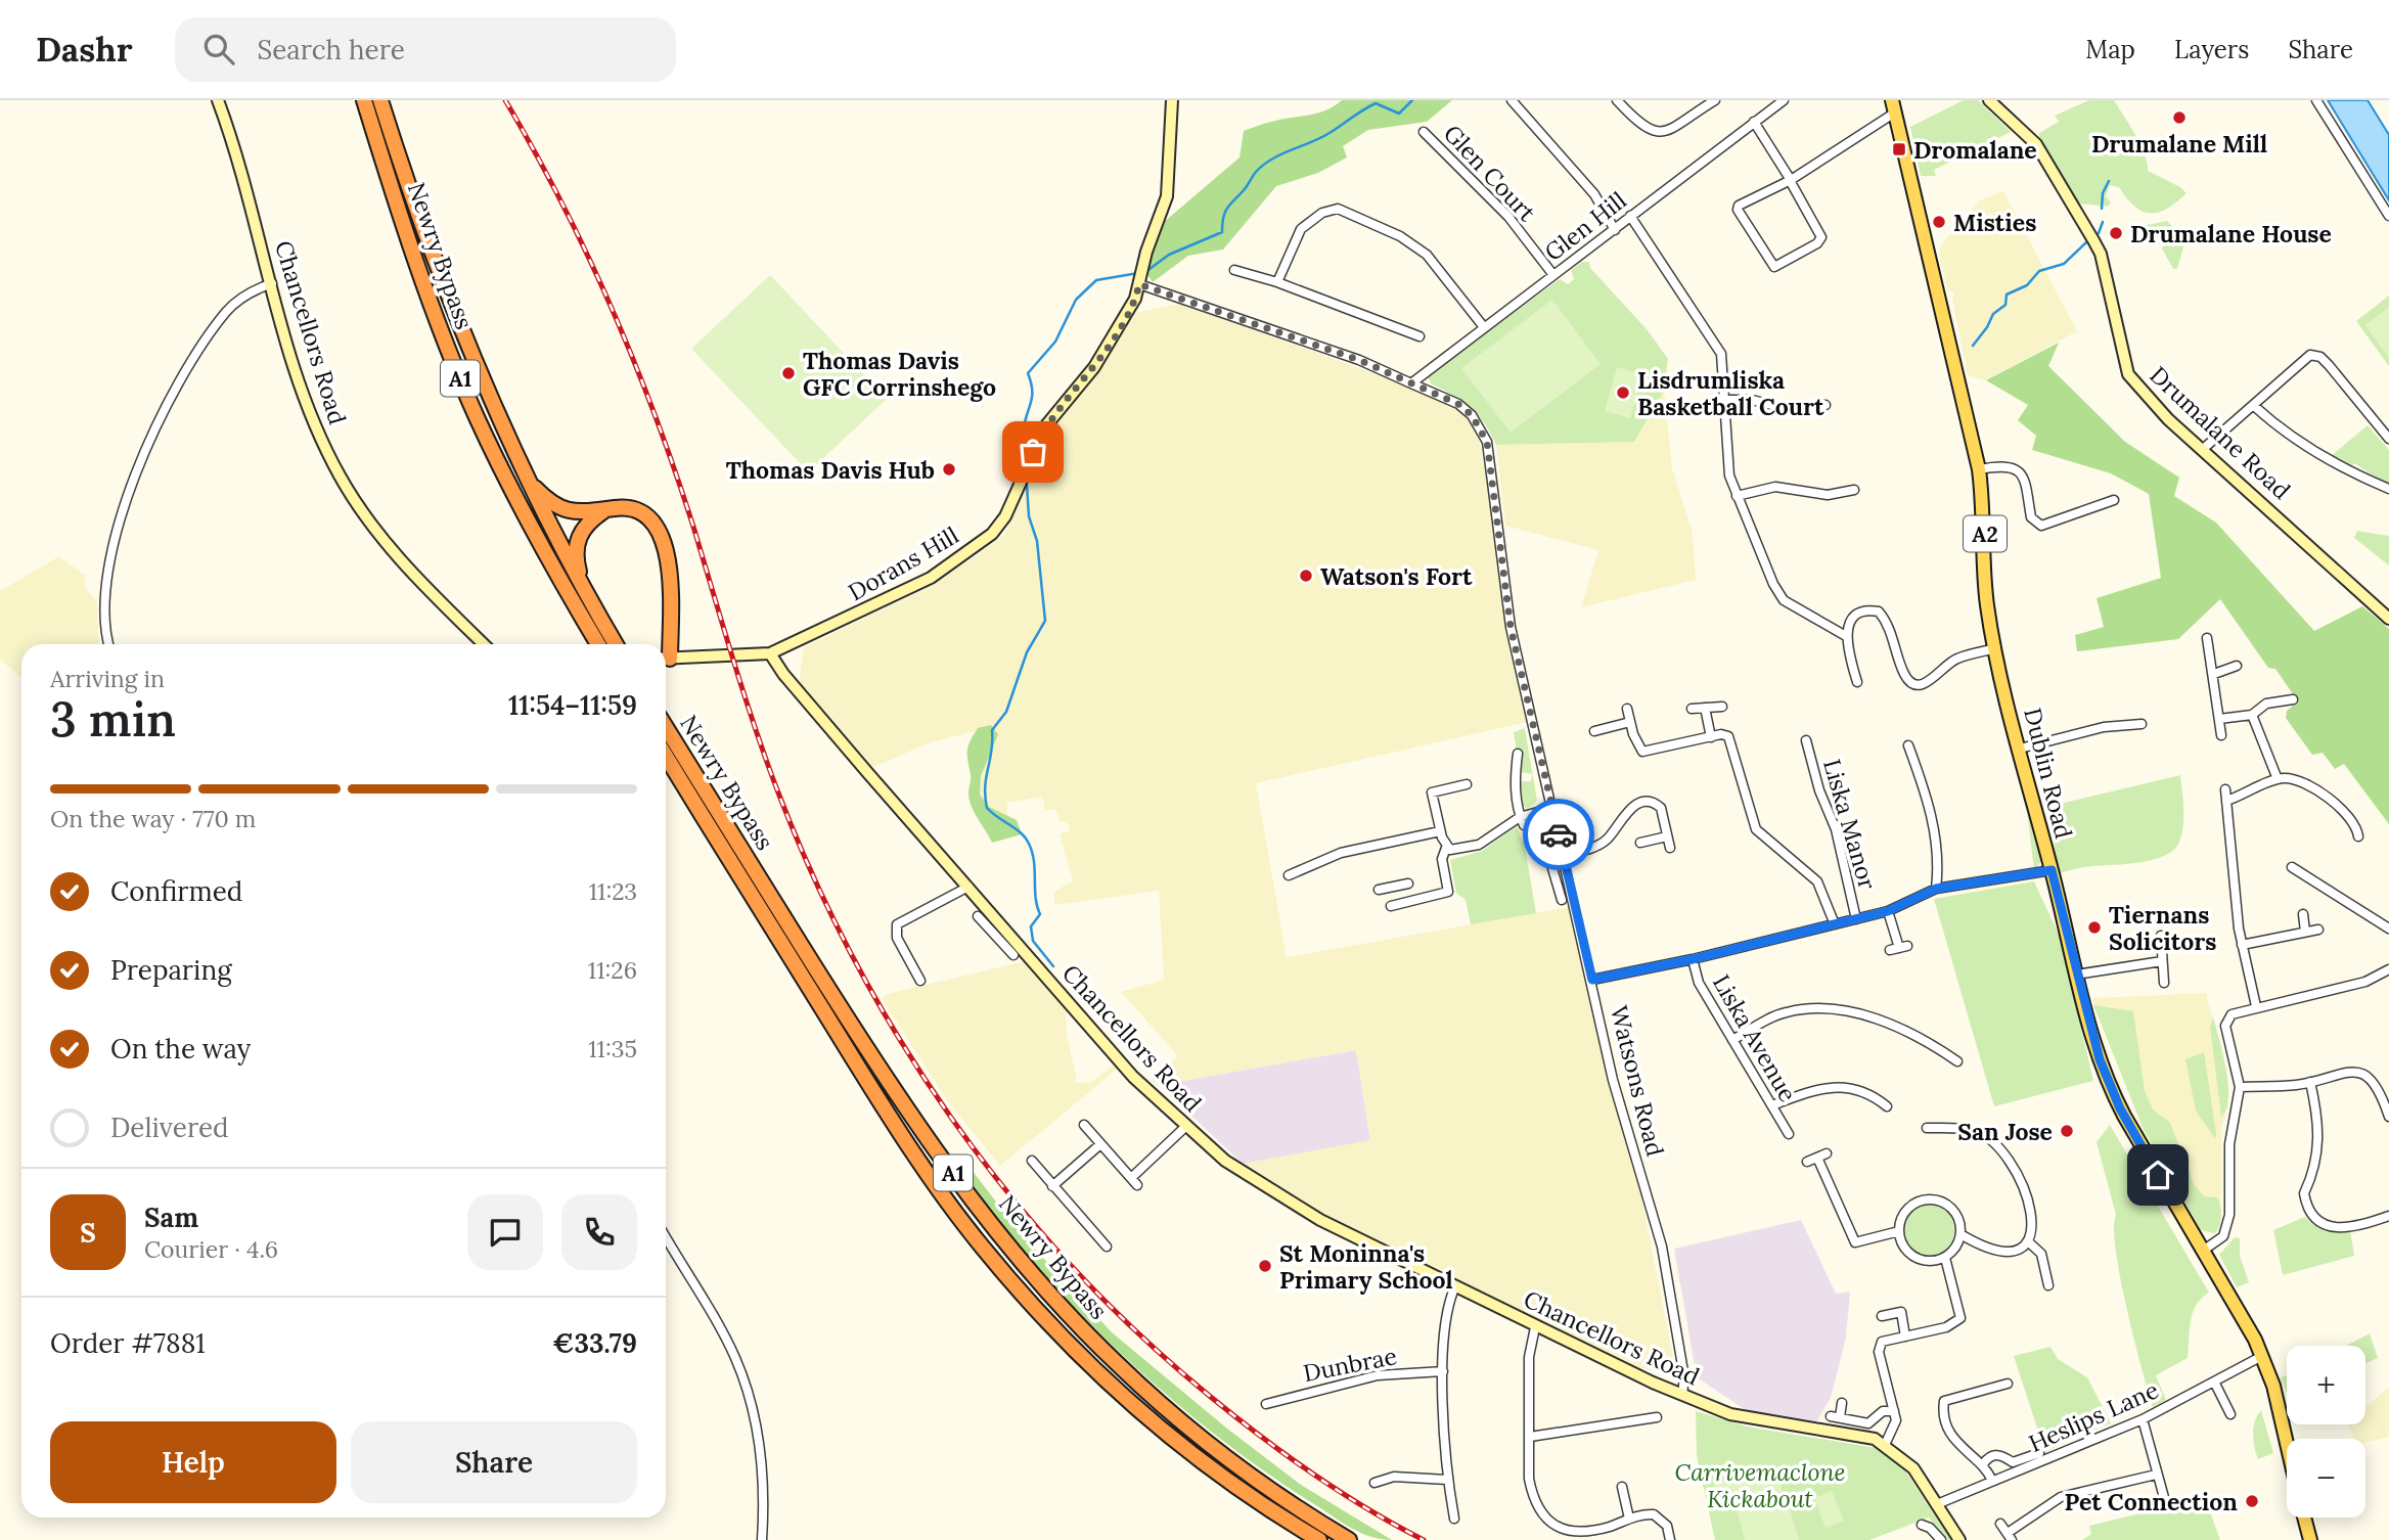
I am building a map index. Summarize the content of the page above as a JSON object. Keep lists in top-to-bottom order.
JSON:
{
  "streets": {
    "highway": ["Newry Bypass", "A1"],
    "main road": ["A2", "Dublin Road"],
    "street": [
      "Glen Court",
      "Glen Hill",
      "Chancellors Road",
      "Drumalane Road",
      "Dorans Hill",
      "Liska Manor",
      "Liska Avenue",
      "Watsons Road",
      "Dunbrae",
      "Heslips Lane"
    ]
  },
  "crossings": [
    ["Glen Court", "Glen Hill"],
    ["Glen Hill", "Watsons Road"],
    ["Chancellors Road", "Dorans Hill"],
    ["Chancellors Road", "Watsons Road"],
    ["Chancellors Road", "Heslips Lane"],
    ["Dorans Hill", "Watsons Road"],
    ["Dublin Road", "Heslips Lane"]
  ],
  "parks": ["Carrivemaclone Kickabout"],
  "places": {
    "other": [
      "Drumalane Mill",
      "Misties",
      "Drumalane House",
      "Thomas Davis GFC Corrinshego",
      "Lisdrumliska Basketball Court",
      "Thomas Davis Hub",
      "Watson's Fort",
      "Tiernans Solicitors",
      "San Jose",
      "St Moninna's Primary School",
      "Pet Connection"
    ],
    "transit": ["Dromalane"]
  },
  "page": {
    "header": "Dashr",
    "search": "Search here",
    "nav": ["Map", "Layers", "Share"],
    "heading": ["3 min", "Arriving in", "11:54–11:59"],
    "panel": [
      "Sam",
      "Courier · 4.6",
      "Order #7881",
      "€33.79"
    ],
    "bar": "On the way · 770 m",
    "list": [
      ["Confirmed", "11:23"],
      ["Preparing", "11:26"],
      ["On the way", "11:35"],
      "Delivered"
    ],
    "round": "S",
    "map_buttons": ["+", "−"],
    "buttons": ["Help", "Share"]
  }
}
